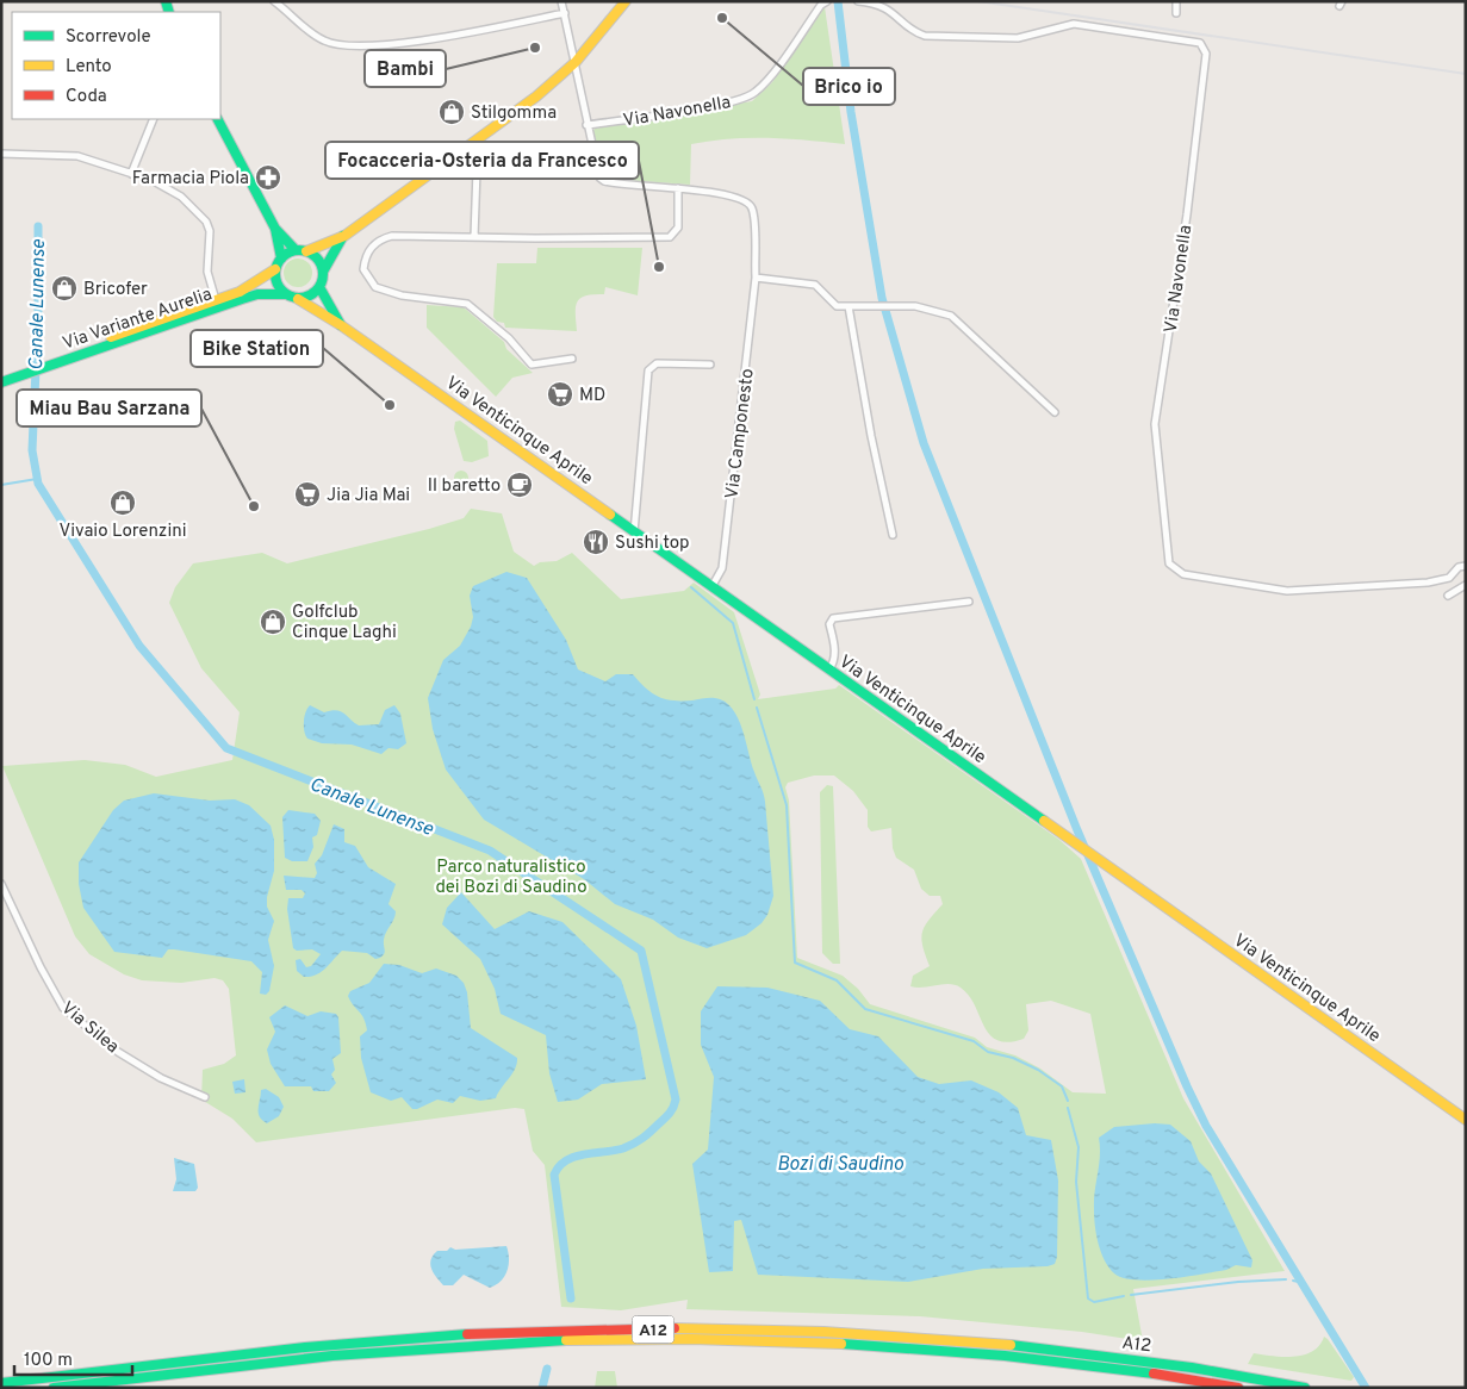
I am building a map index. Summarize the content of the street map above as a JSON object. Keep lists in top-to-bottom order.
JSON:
{
  "streets": {
    "main road": ["Via Variante Aurelia", "Via Venticinque Aprile", "A12"],
    "street": ["Via Navonella", "Via Camponesto", "Via Silea"]
  },
  "crossings": [
    ["Via Navonella", "Via Camponesto"],
    ["Via Variante Aurelia", "Via Venticinque Aprile"],
    ["Via Venticinque Aprile", "Via Camponesto"]
  ],
  "water": ["Canale Lunense", "Bozi di Saudino"],
  "parks": ["Parco naturalistico dei Bozi di Saudino"],
  "places": {
    "other": [
      "Brico io",
      "Bambi",
      "Focacceria-Osteria da Francesco",
      "Bike Station",
      "Miau Bau Sarzana"
    ],
    "shop": [
      "Stilgomma",
      "Bricofer",
      "Vivaio Lorenzini",
      "Golfclub Cinque Laghi"
    ],
    "pharmacy": ["Farmacia Piola"],
    "supermarket": ["MD", "Jia Jia Mai"],
    "cafe": ["Il baretto"],
    "restaurant": ["Sushi top"]
  },
  "legend": ["Scorrevole", "Lento", "Coda"],
  "scale_bar": "100 m"
}
